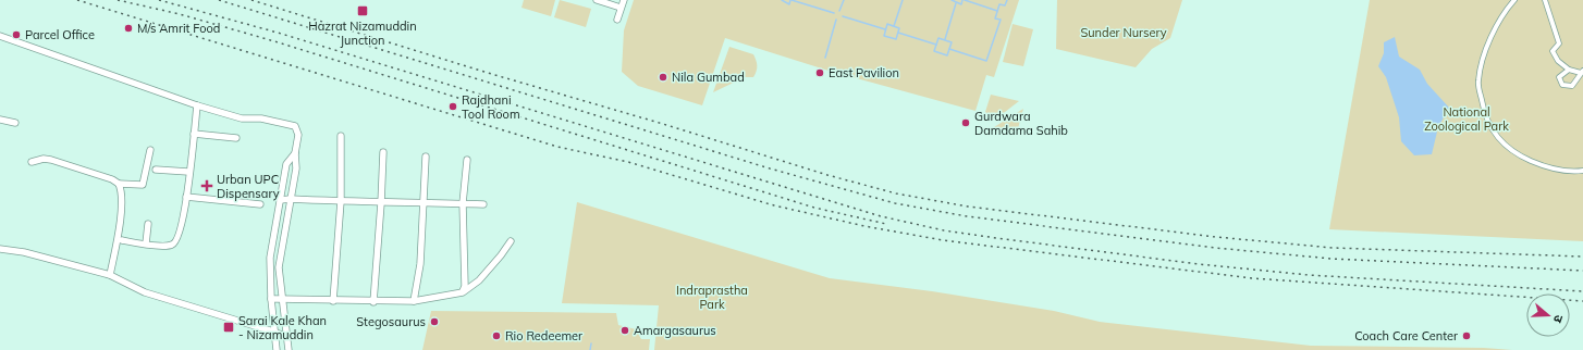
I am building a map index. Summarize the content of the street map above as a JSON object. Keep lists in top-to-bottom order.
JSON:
{
  "parks": ["Sunder Nursery", "National Zoological Park", "Indraprastha Park"],
  "places": {
    "transit": ["Hazrat Nizamuddin Junction", "Sarai Kale Khan - Nizamuddin"],
    "other": [
      "M/s Amrit Food",
      "Parcel Office",
      "East Pavilion",
      "Nila Gumbad",
      "Rajdhani Tool Room",
      "Gurdwara Damdama Sahib",
      "Stegosaurus",
      "Amargasaurus",
      "Rio Redeemer",
      "Coach Care Center"
    ],
    "health": ["Urban UPC Dispensary"]
  },
  "north": "right"
}
